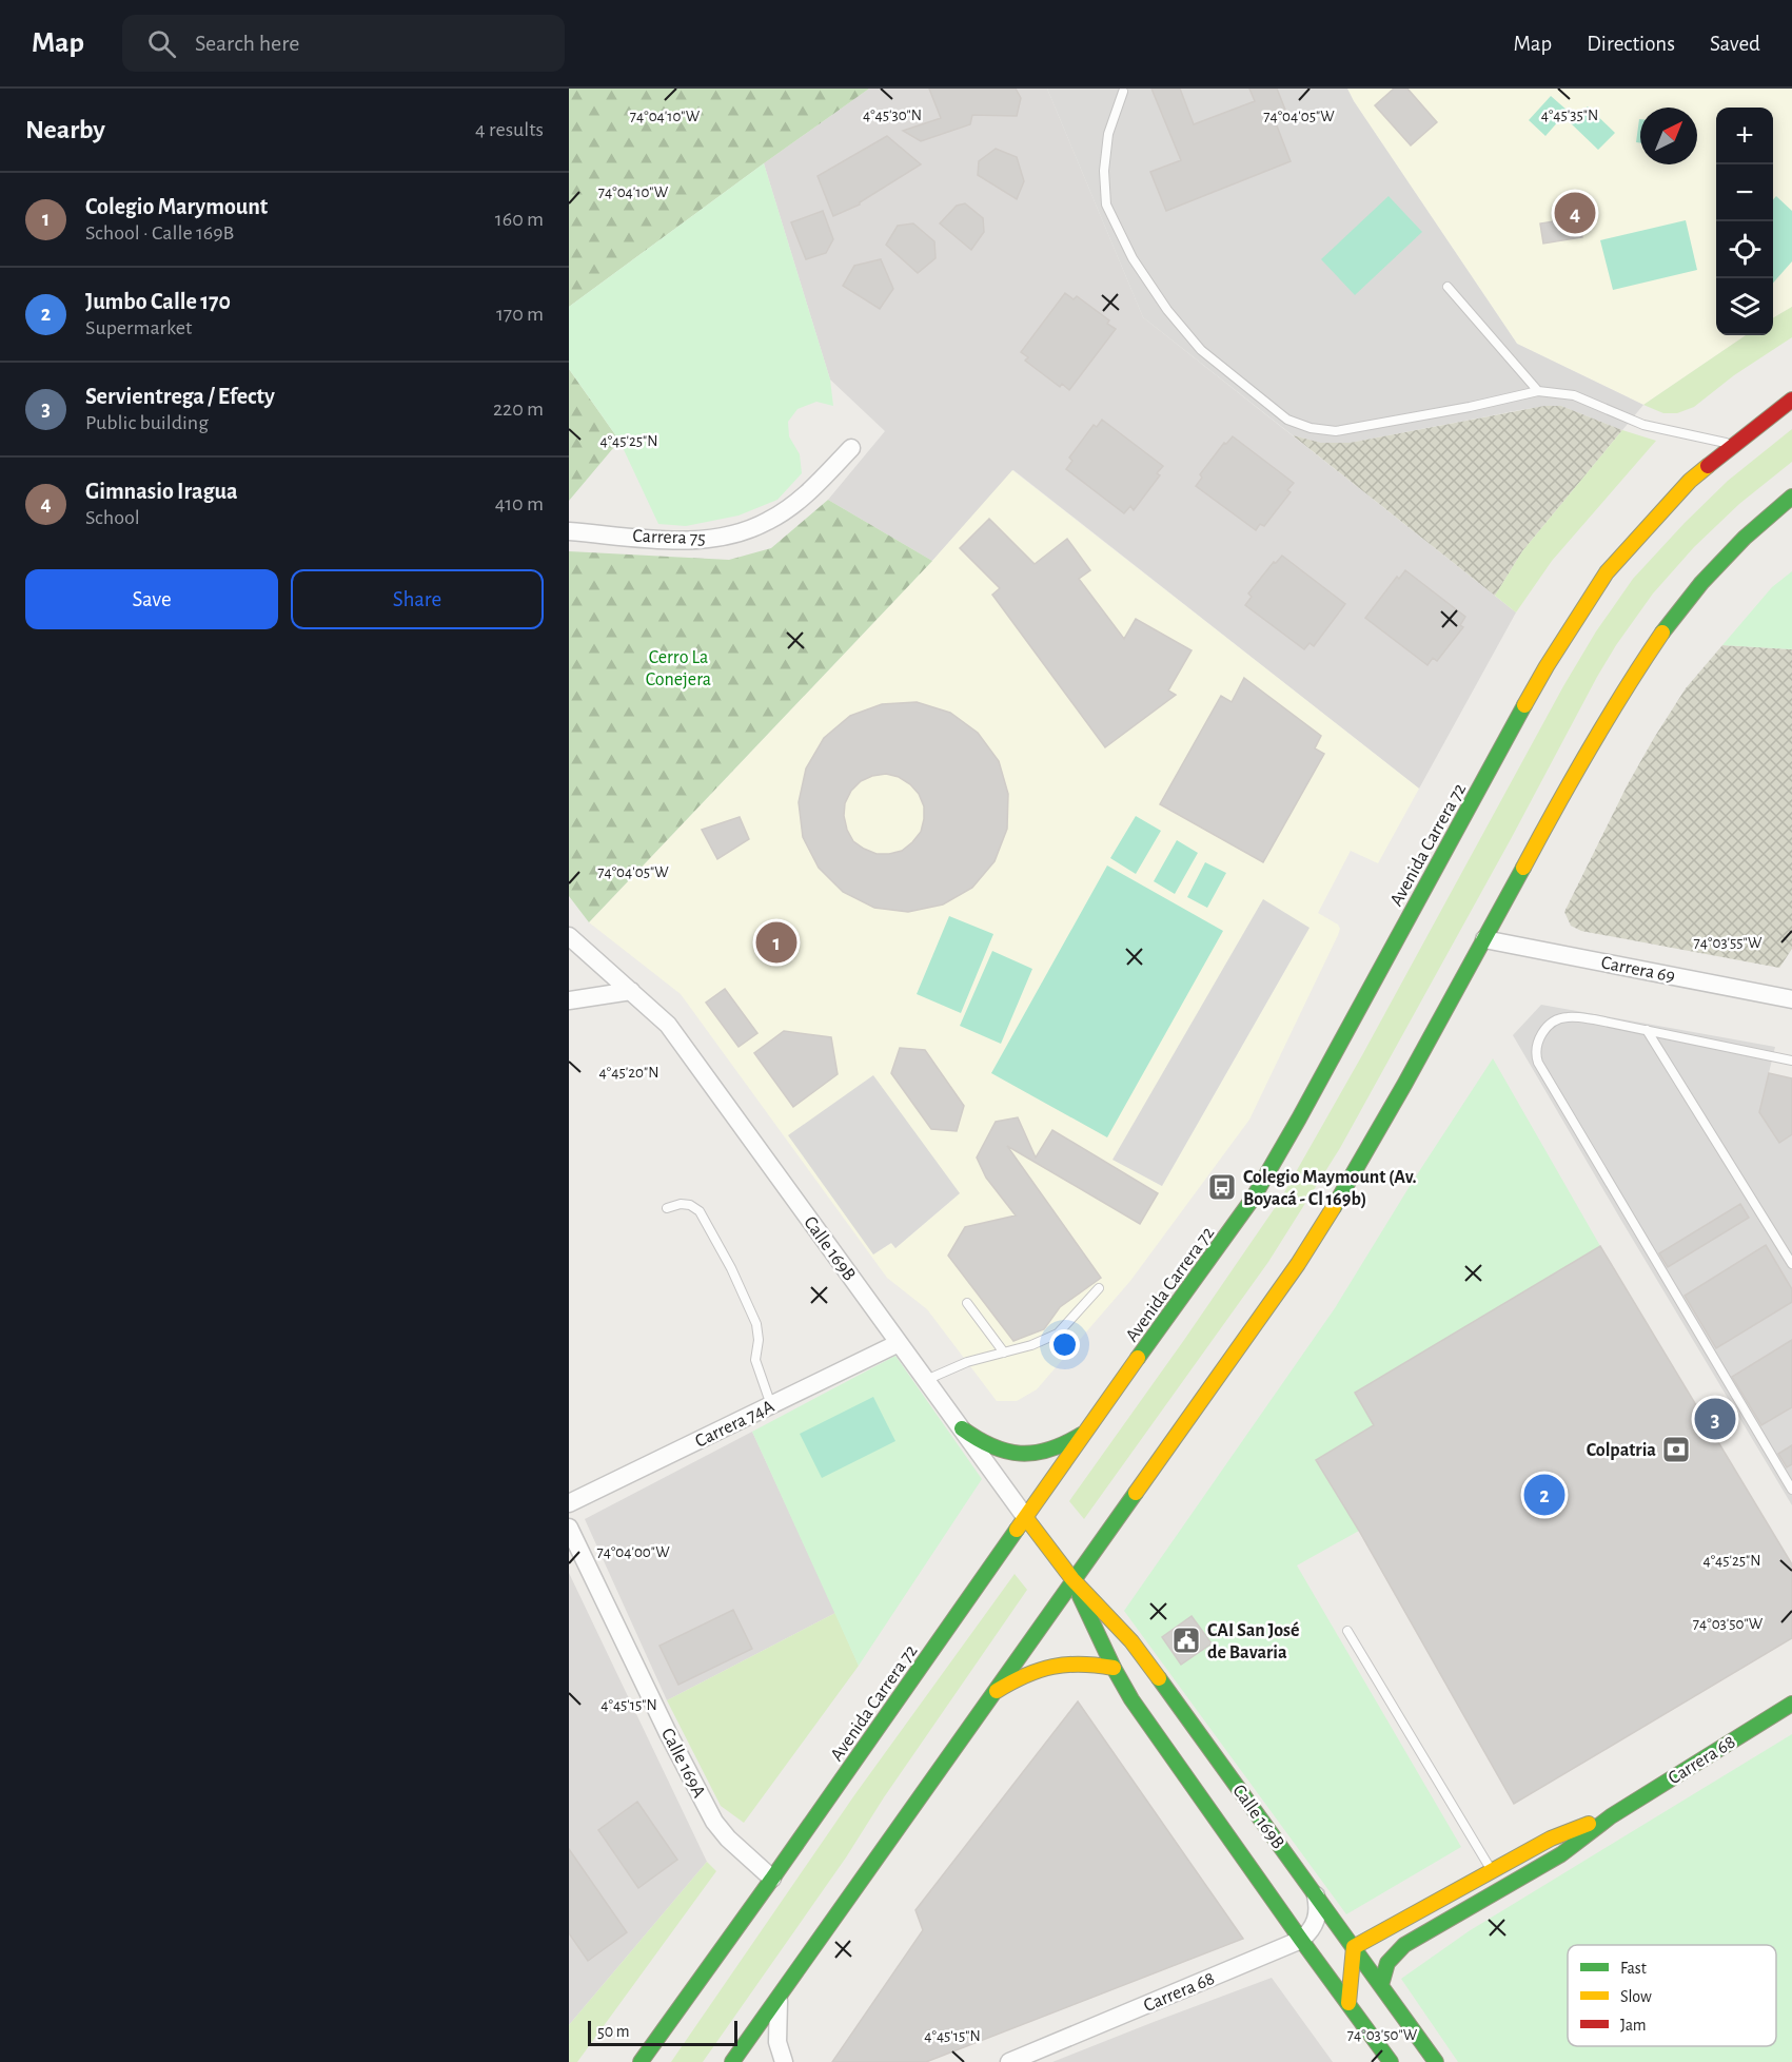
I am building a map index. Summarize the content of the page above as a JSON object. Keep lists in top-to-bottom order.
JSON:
{
  "streets": {
    "main road": ["Avenida Carrera 72", "Calle 169B", "Carrera 68"],
    "street": [
      "Carrera 75",
      "Carrera 69",
      "Carrera 74A",
      "Calle 169A"
    ]
  },
  "crossings": [
    ["Avenida Carrera 72", "Calle 169B"],
    ["Avenida Carrera 72", "Calle 169A"],
    ["Calle 169B", "Carrera 74A"],
    ["Calle 169B", "Carrera 68"]
  ],
  "parks": ["Cerro La Conejera"],
  "places": {
    "bus stop": ["Colegio Maymount (Av. Boyacá - Cl 169b)"],
    "bank": ["Colpatria"],
    "public building": ["CAI San José de Bavaria"]
  },
  "legend": ["Fast", "Slow", "Jam"],
  "scale_bar": "50 m",
  "north": "top right",
  "page": {
    "header": "Map",
    "search": "Search here",
    "nav": ["Map", "Directions", "Saved"],
    "heading": ["Nearby", "4 results"],
    "map_buttons": ["+", "−"],
    "list": [
      {
        "mark": "1",
        "name": "Colegio Marymount",
        "note": "School · Calle 169B",
        "value": "160 m"
      },
      {
        "mark": "2",
        "name": "Jumbo Calle 170",
        "note": "Supermarket",
        "value": "170 m"
      },
      {
        "mark": "3",
        "name": "Servientrega / Efecty",
        "note": "Public building",
        "value": "220 m"
      },
      {
        "mark": "4",
        "name": "Gimnasio Iragua",
        "note": "School",
        "value": "410 m"
      }
    ],
    "pins": [
      "4",
      "1",
      "3",
      "2"
    ],
    "buttons": ["Save", "Share"],
    "scale": "50 m"
  },
  "coordinates": [
    "4°45'30\"N",
    "4°45'35\"N",
    "74°04'05\"W",
    "74°04'10\"W",
    "4°45'25\"N",
    "74°03'55\"W",
    "4°45'20\"N",
    "74°04'00\"W",
    "74°03'50\"W",
    "4°45'15\"N"
  ]
}
